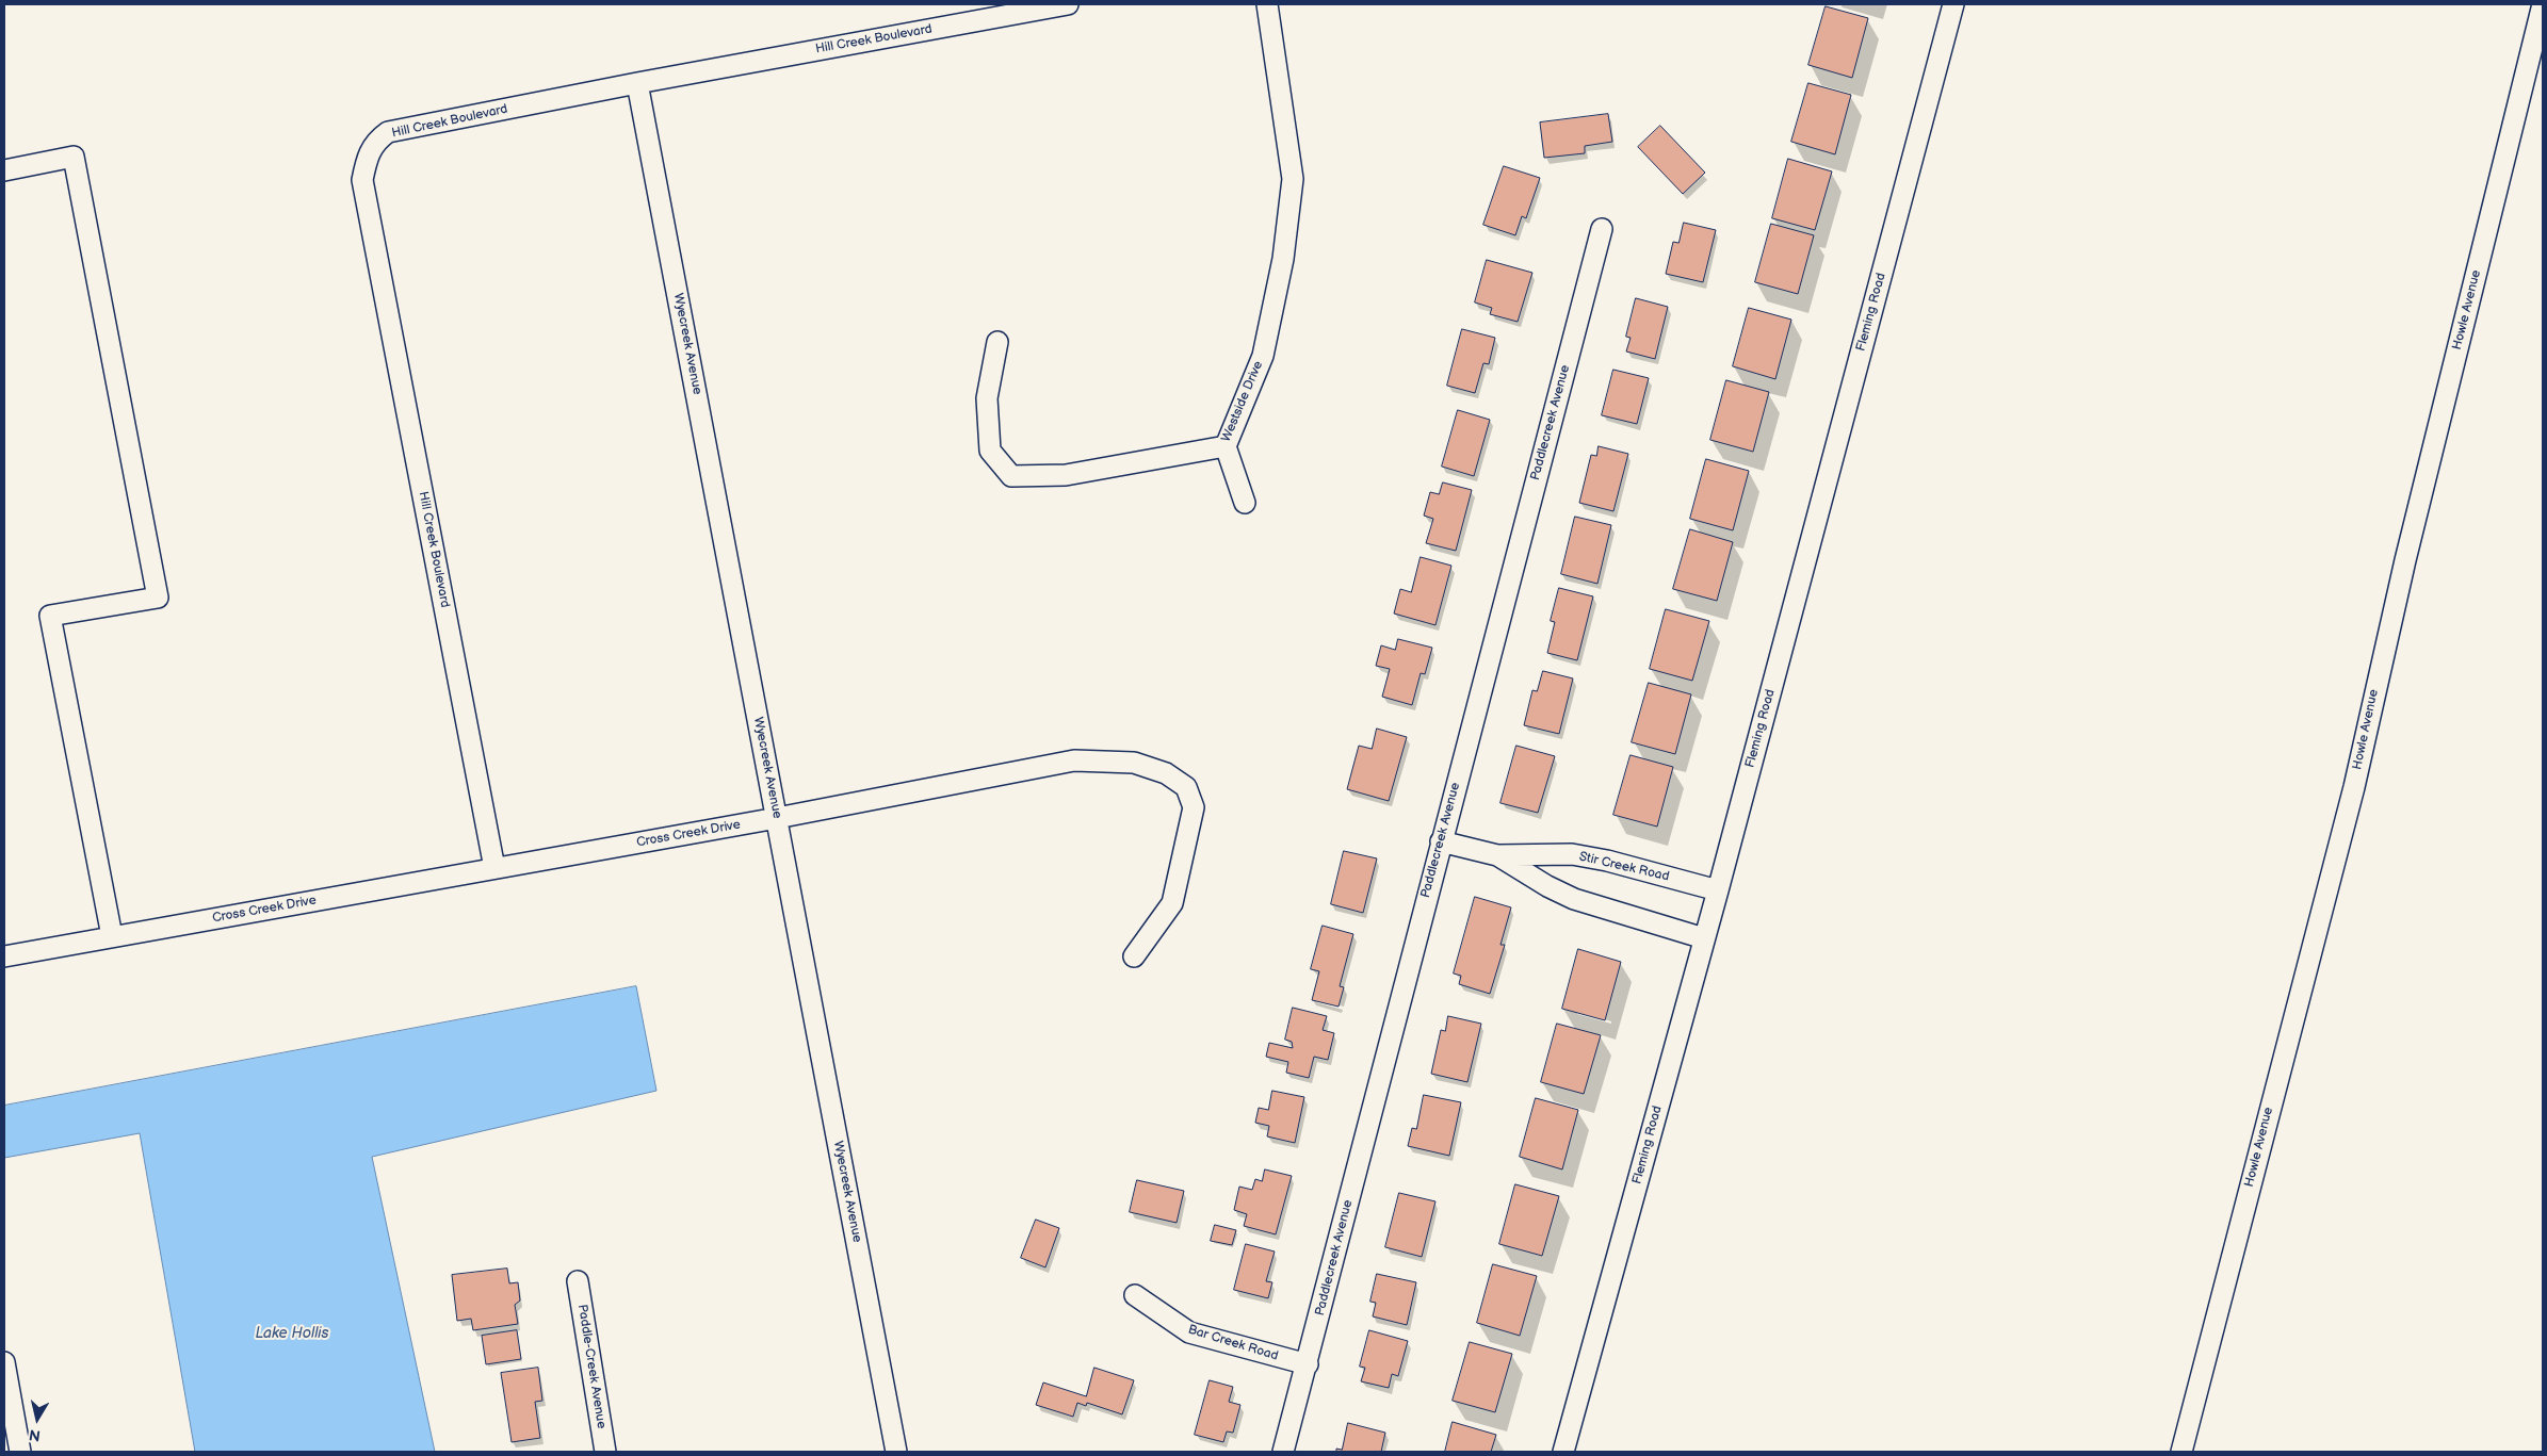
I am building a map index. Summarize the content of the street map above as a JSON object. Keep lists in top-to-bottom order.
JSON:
{
  "streets": {
    "street": [
      "Hill Creek Boulevard",
      "Howle Avenue",
      "Fleming Road",
      "Wyecreek Avenue",
      "Westside Drive",
      "Paddlecreek Avenue",
      "Cross Creek Drive",
      "Stir Creek Road",
      "Bar Creek Road",
      "Paddle-Creek Avenue"
    ]
  },
  "crossings": [
    ["Hill Creek Boulevard", "Wyecreek Avenue"],
    ["Hill Creek Boulevard", "Cross Creek Drive"],
    ["Fleming Road", "Stir Creek Road"],
    ["Wyecreek Avenue", "Cross Creek Drive"],
    ["Paddlecreek Avenue", "Stir Creek Road"],
    ["Paddlecreek Avenue", "Bar Creek Road"]
  ],
  "water": ["Lake Hollis"],
  "north": "bottom"
}
